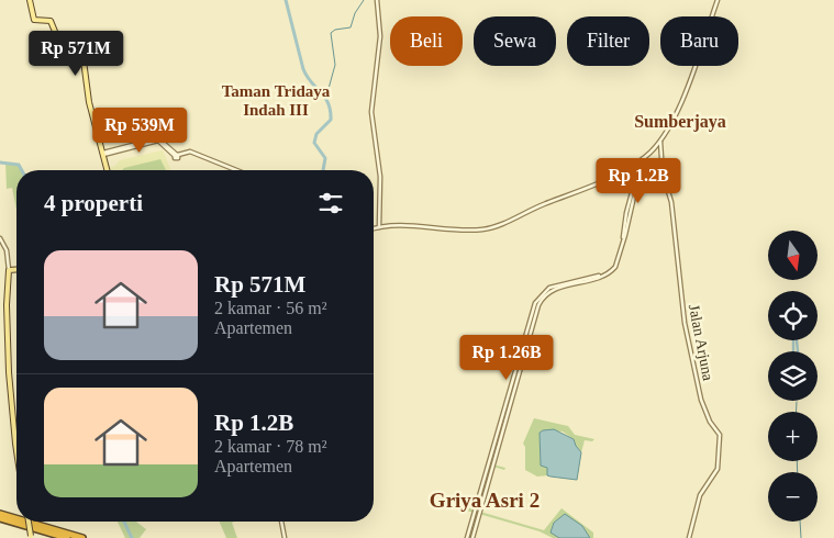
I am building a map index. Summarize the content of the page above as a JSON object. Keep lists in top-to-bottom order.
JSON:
{
  "streets": {
    "street": ["Jalan Arjuna"]
  },
  "districts": ["Taman Tridaya Indah III", "Sumberjaya", "Griya Asri 2"],
  "north": "bottom",
  "page": {
    "chip": [
      "Beli",
      "Sewa",
      "Filter",
      "Baru"
    ],
    "price": [
      "Rp 571M",
      "Rp 539M",
      "Rp 1.2B",
      "Rp 1.26B"
    ],
    "heading": "4 properti",
    "map_buttons": ["+", "−"],
    "list": [
      {
        "name": "Rp 571M",
        "note": "2 kamar · 56 m² · Apartemen"
      },
      {
        "name": "Rp 1.2B",
        "note": "2 kamar · 78 m² · Apartemen"
      }
    ]
  }
}
